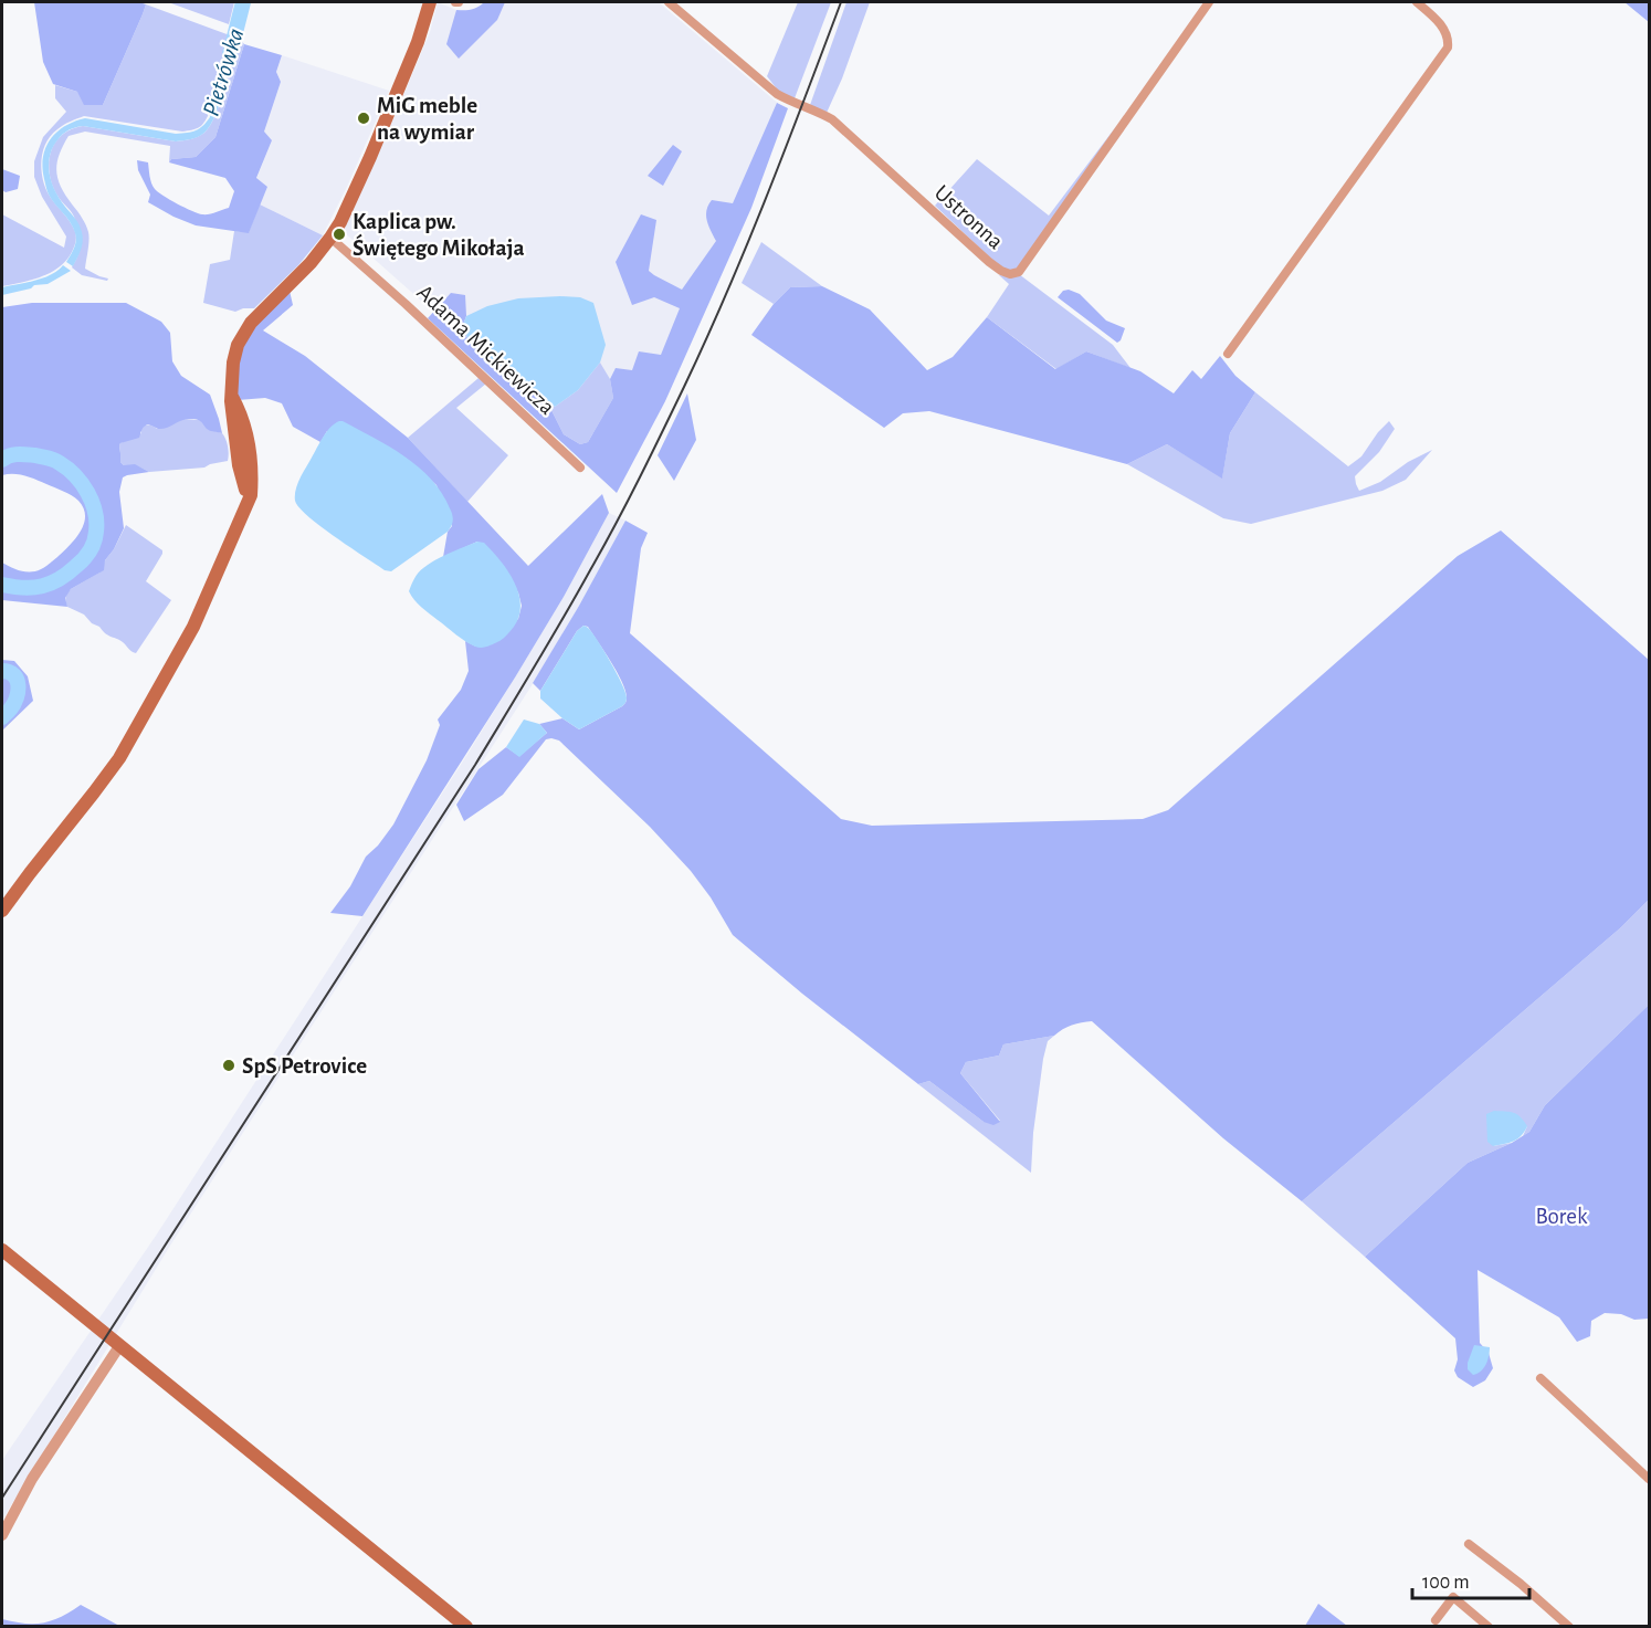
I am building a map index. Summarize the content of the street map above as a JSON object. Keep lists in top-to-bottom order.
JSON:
{
  "streets": {
    "street": ["Ustronna", "Adama Mickiewicza"]
  },
  "water": ["Pietrówka"],
  "parks": ["Borek"],
  "places": ["MiG meble na wymiar", "Kaplica pw. Świętego Mikołaja", "SpS Petrovice"],
  "scale_bar": "100 m"
}
